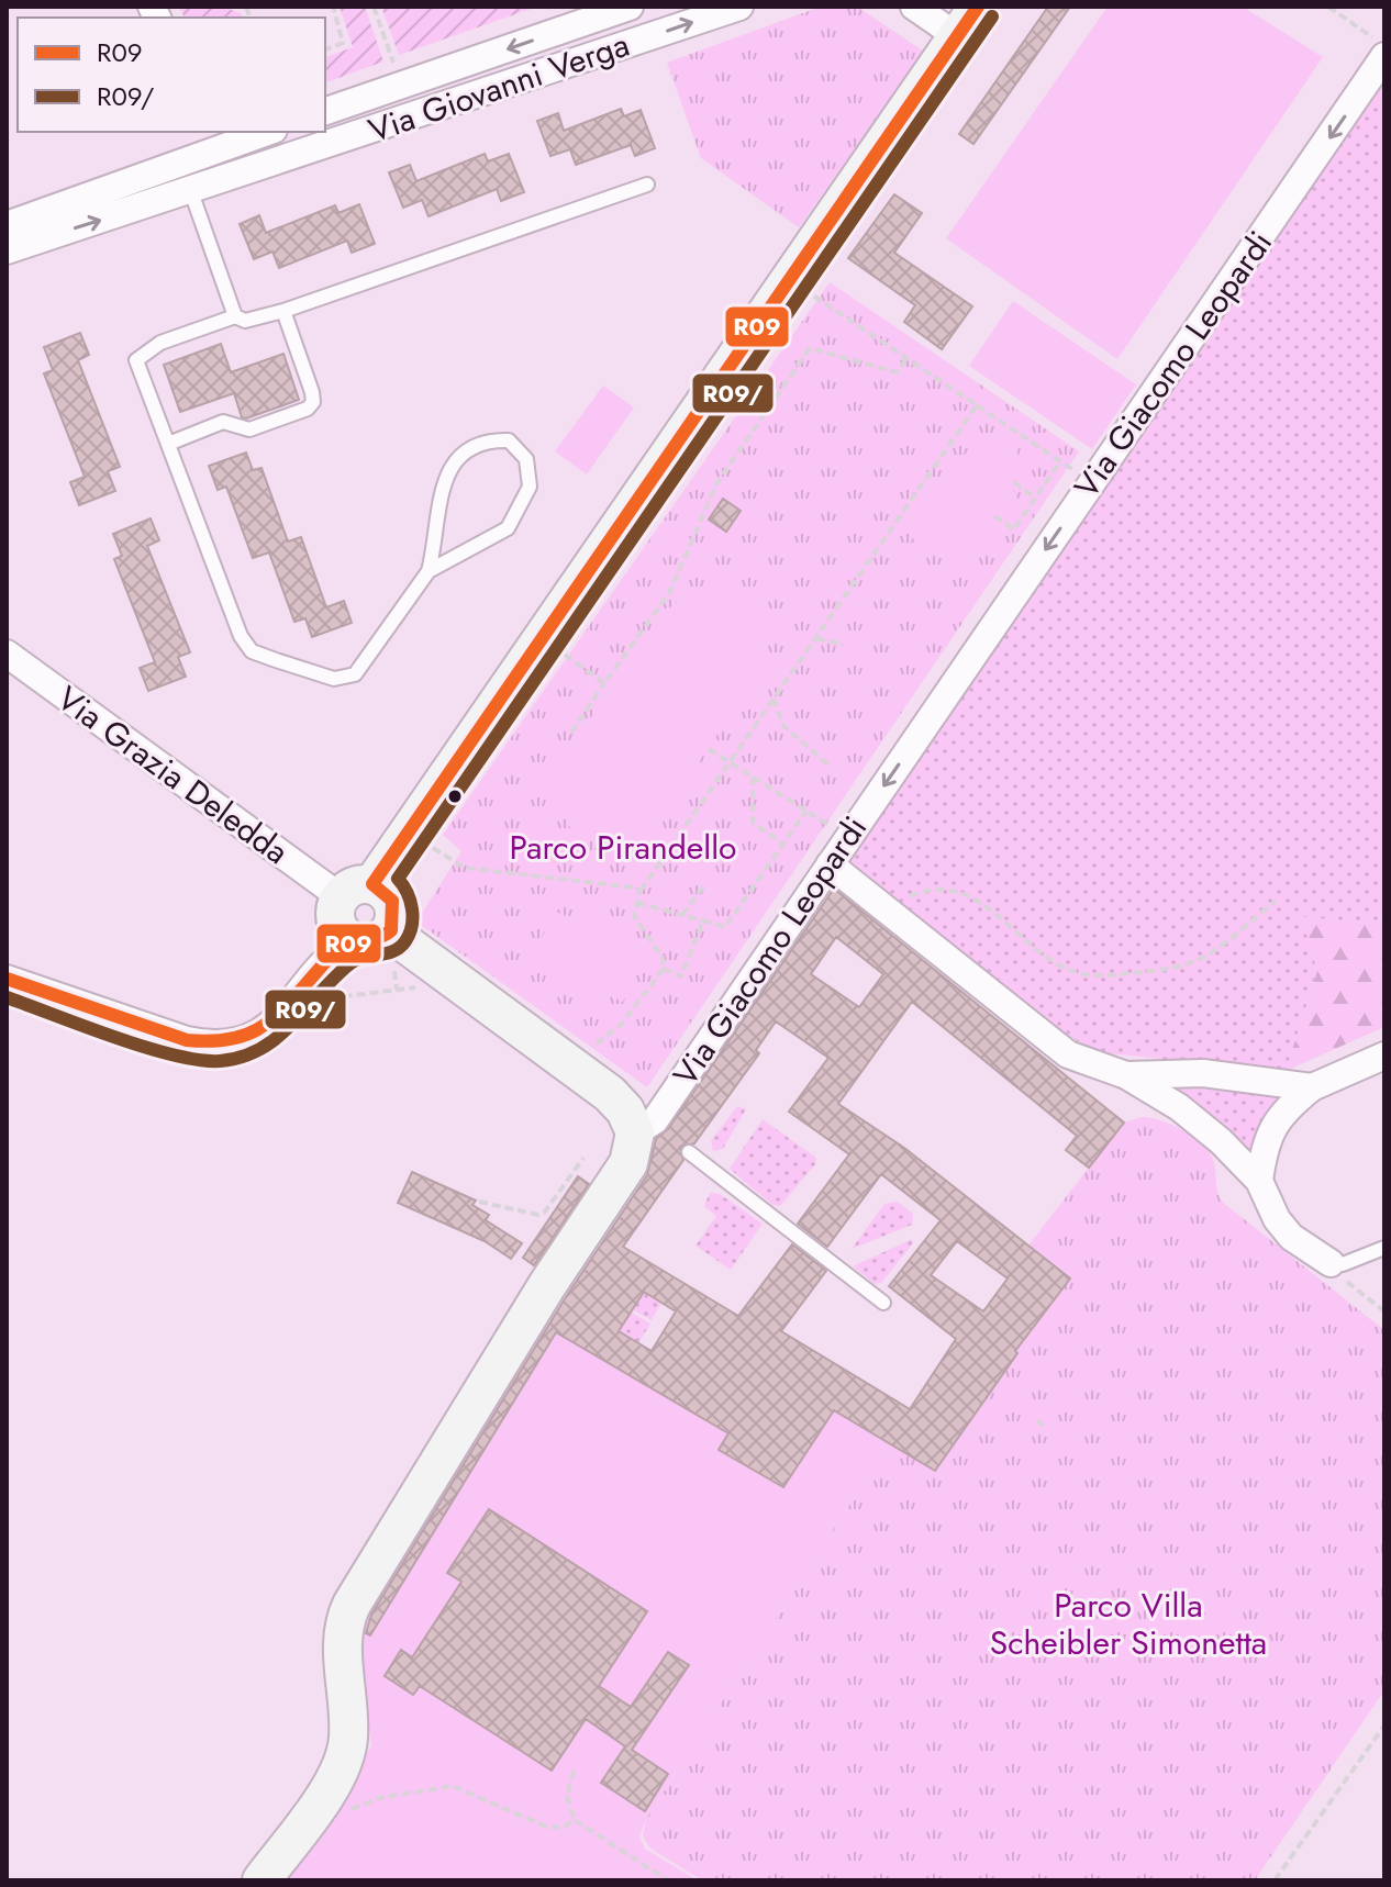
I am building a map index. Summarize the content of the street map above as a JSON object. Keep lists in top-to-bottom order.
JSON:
{
  "streets": {
    "street": ["Via Giovanni Verga", "Via Giacomo Leopardi", "Via Grazia Deledda"]
  },
  "one_way": ["Via Giacomo Leopardi"],
  "parks": ["Parco Pirandello", "Parco Villa Scheibler Simonetta"],
  "lines": ["transit line R09", "transit line R09/"],
  "legend": ["R09", "R09/"]
}
